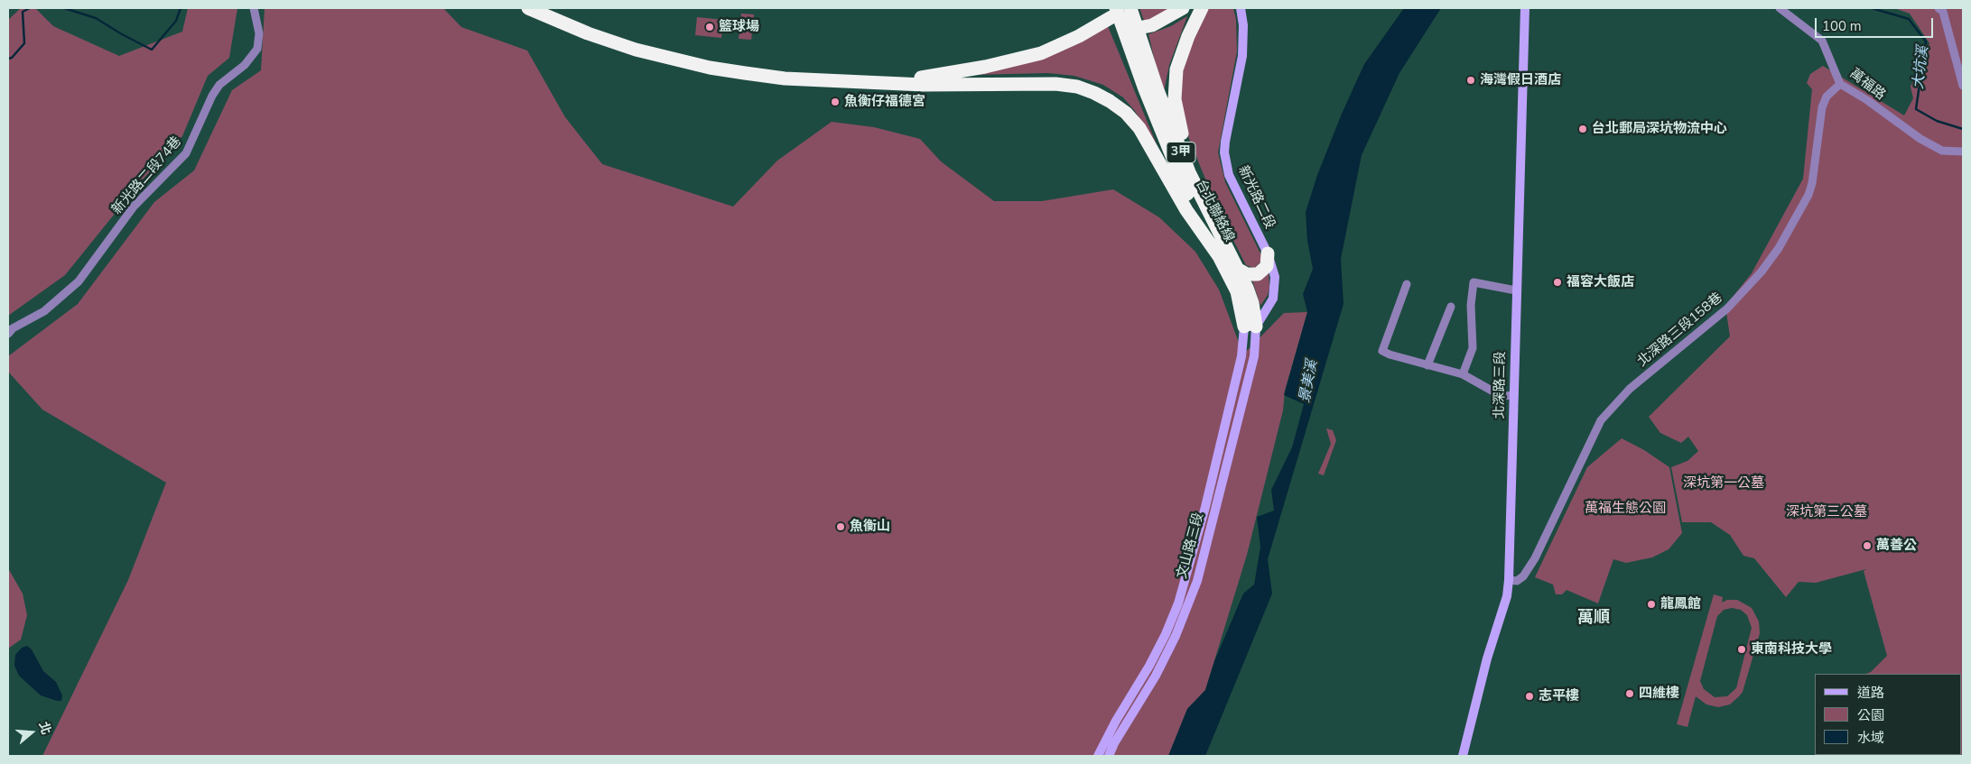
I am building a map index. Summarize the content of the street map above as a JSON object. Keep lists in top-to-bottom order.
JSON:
{
  "streets": {
    "highway": ["3甲", "台北聯絡線"],
    "main road": ["新光路二段", "北深路三段", "文山路三段"],
    "street": ["萬福路", "新光路二段74巷", "北深路三段158巷"]
  },
  "crossings": [
    ["萬福路", "北深路三段158巷"],
    ["新光路二段", "台北聯絡線"],
    ["新光路二段", "文山路三段"],
    ["台北聯絡線", "文山路三段"],
    ["北深路三段158巷", "北深路三段"]
  ],
  "districts": ["萬順"],
  "water": ["大坑溪", "景美溪"],
  "parks": ["深坑第一公墓", "萬福生態公園", "深坑第三公墓"],
  "places": [
    "籃球場",
    "海灣假日酒店",
    "魚衡仔福德宮",
    "台北郵局深坑物流中心",
    "福容大飯店",
    "魚衡山",
    "萬善公",
    "龍鳳館",
    "東南科技大學",
    "四維樓",
    "志平樓"
  ],
  "legend": ["道路", "公園", "水域"],
  "scale_bar": "100 m",
  "north": "right"
}
